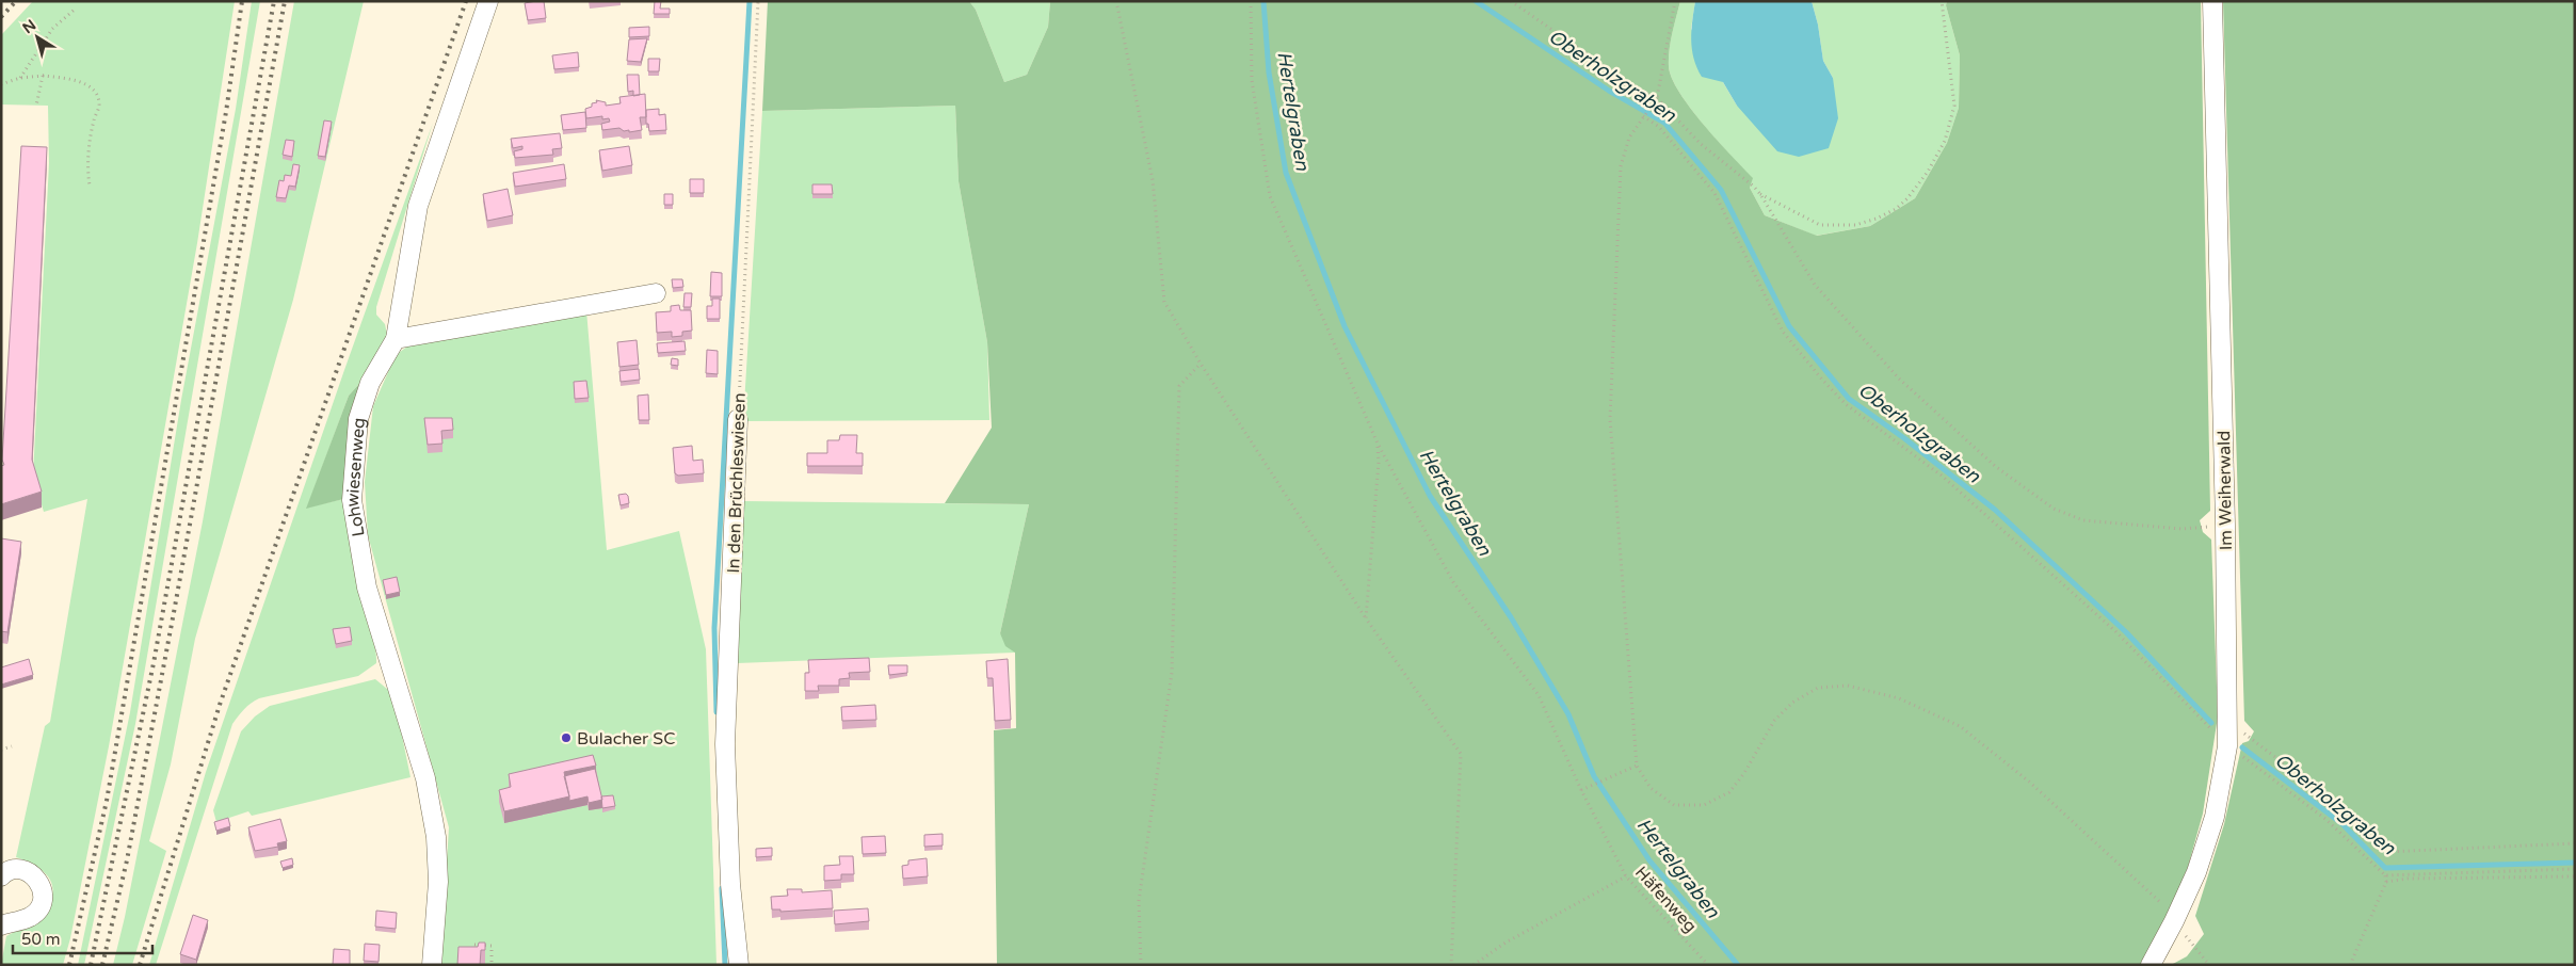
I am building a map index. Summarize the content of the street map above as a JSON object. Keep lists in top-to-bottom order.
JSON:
{
  "streets": {
    "street": ["Lohwiesenweg", "In den Brüchleswiesen", "Im Weiherwald"],
    "path": ["Häfenweg"]
  },
  "water": ["Oberholzgraben", "Hertelgraben"],
  "places": ["Bulacher SC"],
  "scale_bar": "50 m",
  "north": "top left"
}
